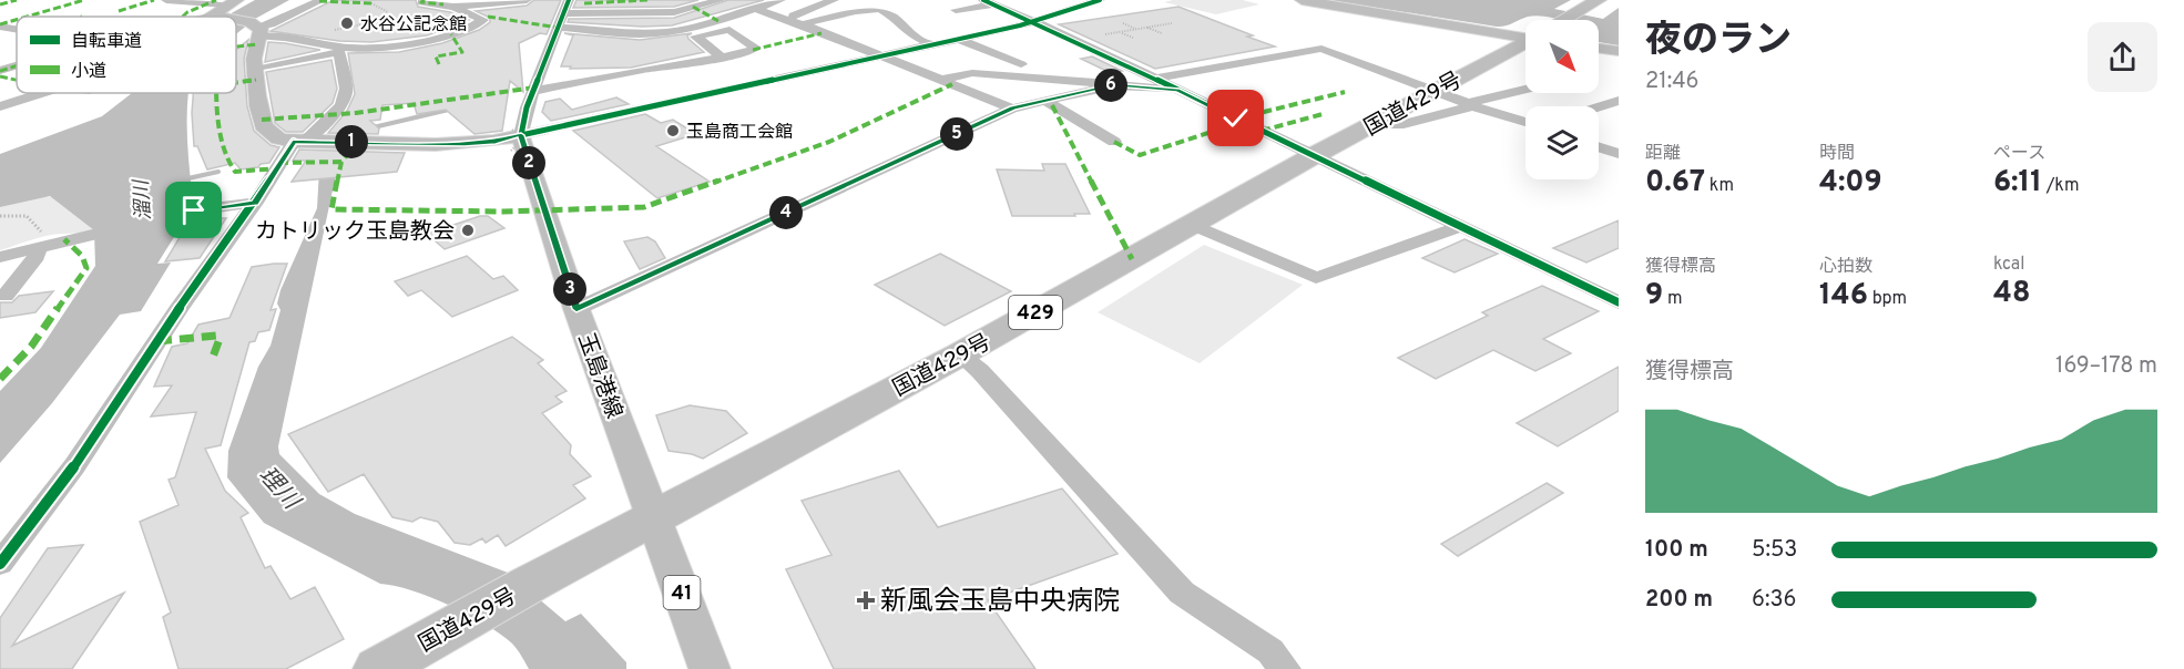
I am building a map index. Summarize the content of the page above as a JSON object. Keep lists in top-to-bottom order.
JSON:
{
  "streets": {
    "highway": ["国道429号", "429"],
    "main road": ["玉島港線", "41"]
  },
  "crossings": [
    ["国道429号", "玉島港線"],
    ["国道429号", "41"],
    ["玉島港線", "41"]
  ],
  "water": ["溜川", "理川"],
  "places": {
    "other": ["水谷公記念館", "玉島商工会館", "カトリック玉島教会"],
    "health": ["新風会玉島中央病院"]
  },
  "legend": ["自転車道", "小道"],
  "north": "bottom right",
  "page": {
    "heading": ["夜のラン", "21:46"],
    "pins": [
      "6",
      "5",
      "1",
      "2",
      "4",
      "3"
    ],
    "stats": [
      ["距離", "0.67 km"],
      ["時間", "4:09"],
      ["ペース", "6:11 /km"],
      ["獲得標高", "9 m"],
      ["心拍数", "146 bpm"],
      ["kcal", "48"]
    ],
    "chart": ["獲得標高", "169–178 m"],
    "list": [
      {
        "name": "100 m",
        "note": "5:53"
      },
      {
        "name": "200 m",
        "note": "6:36"
      }
    ]
  }
}
